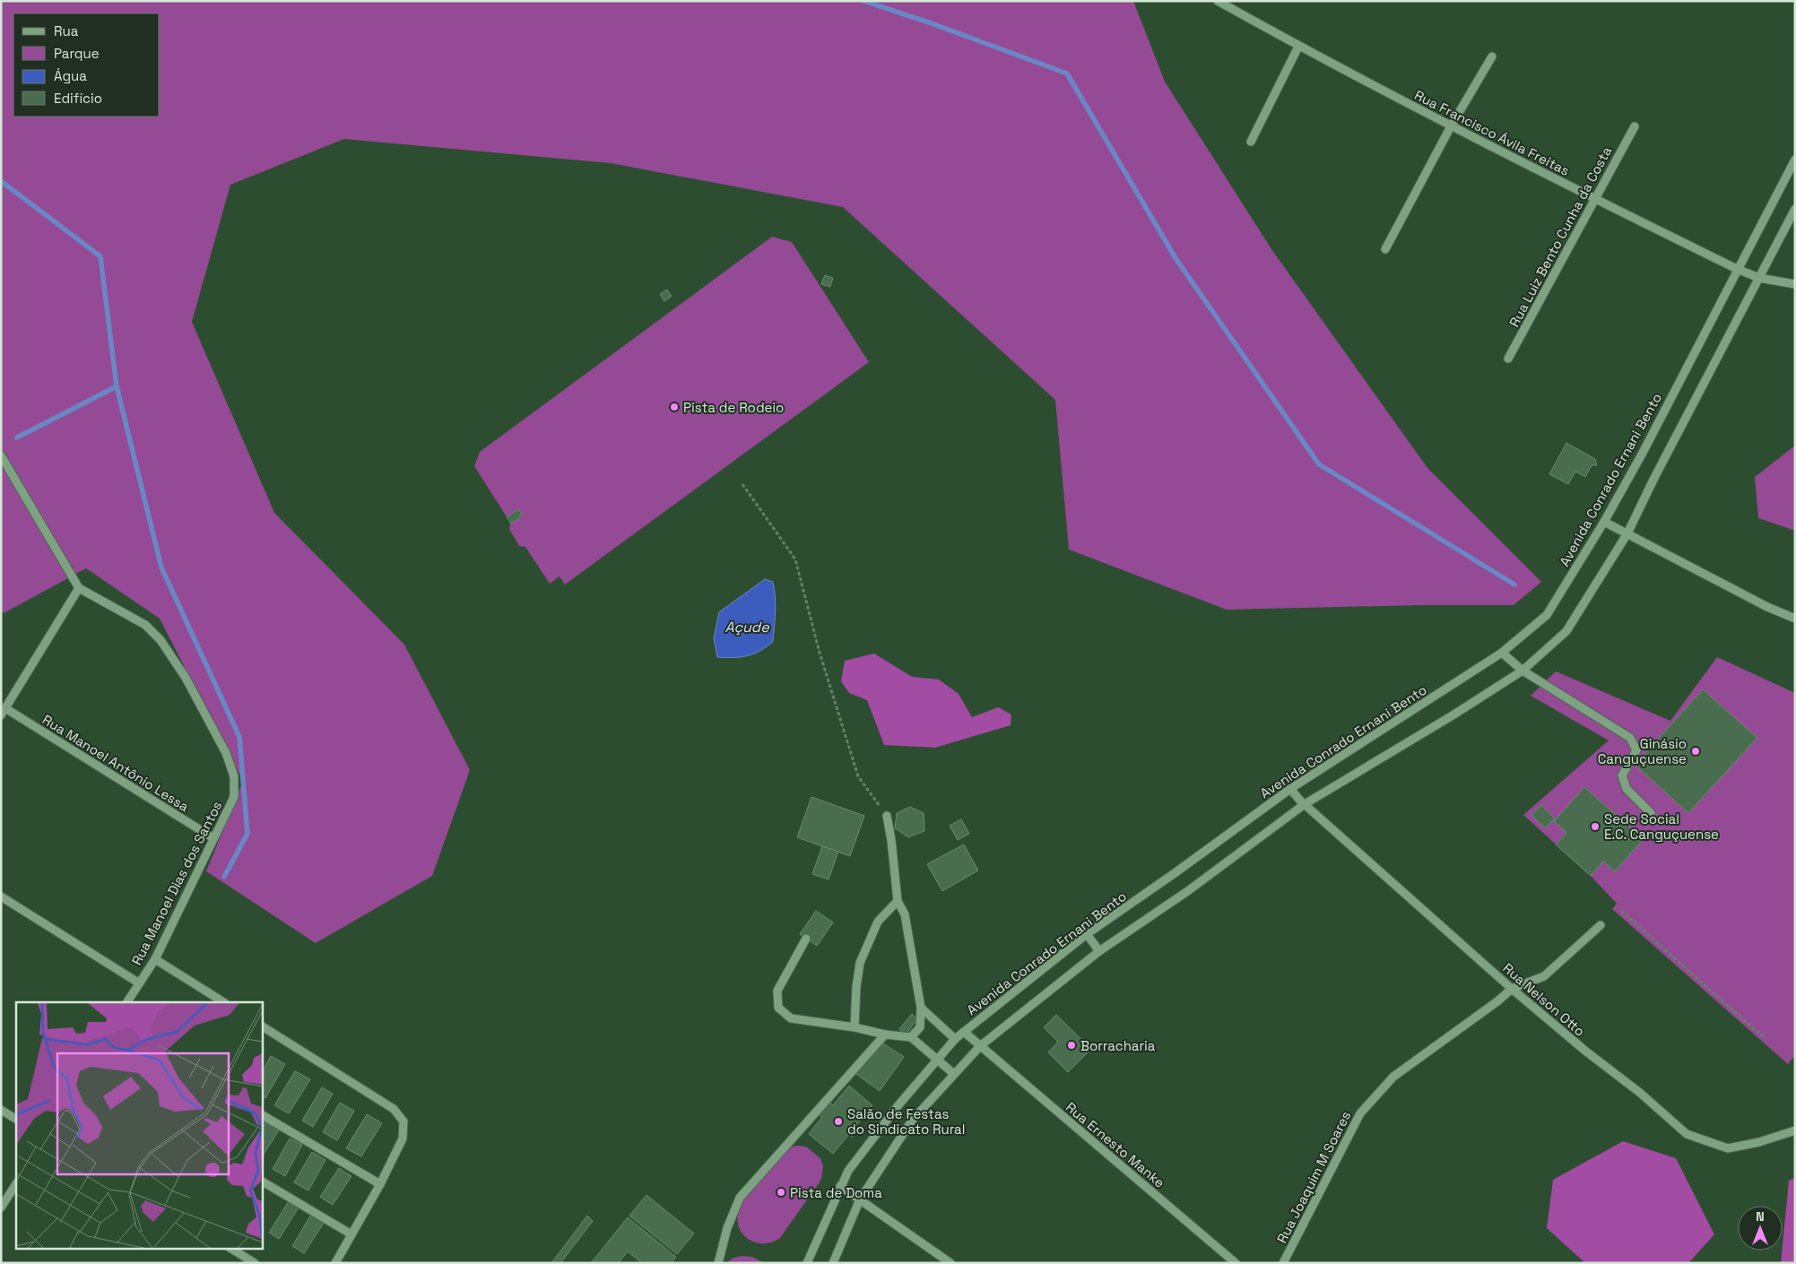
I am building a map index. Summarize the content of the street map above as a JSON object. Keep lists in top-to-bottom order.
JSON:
{
  "streets": {
    "street": [
      "Rua Francisco Ávila Freitas",
      "Rua Luiz Bento Cunha da Costa",
      "Avenida Conrado Ernani Bento",
      "Rua Manoel Antônio Lessa",
      "Rua Manoel Dias dos Santos",
      "Rua Nelson Otto",
      "Rua Ernesto Manke",
      "Rua Joaquim M Soares"
    ]
  },
  "crossings": [
    ["Rua Francisco Ávila Freitas", "Rua Luiz Bento Cunha da Costa"],
    ["Rua Francisco Ávila Freitas", "Avenida Conrado Ernani Bento"],
    ["Avenida Conrado Ernani Bento", "Rua Nelson Otto"],
    ["Avenida Conrado Ernani Bento", "Rua Ernesto Manke"],
    ["Rua Manoel Antônio Lessa", "Rua Manoel Dias dos Santos"],
    ["Rua Nelson Otto", "Rua Joaquim M Soares"]
  ],
  "water": ["Açude"],
  "places": [
    "Pista de Rodeio",
    "Ginásio Canguçuense",
    "Sede Social E.C. Canguçuense",
    "Borracharia",
    "Salão de Festas do Sindicato Rural",
    "Pista de Doma"
  ],
  "legend": [
    "Rua",
    "Parque",
    "Água",
    "Edifício"
  ],
  "north": "top"
}
